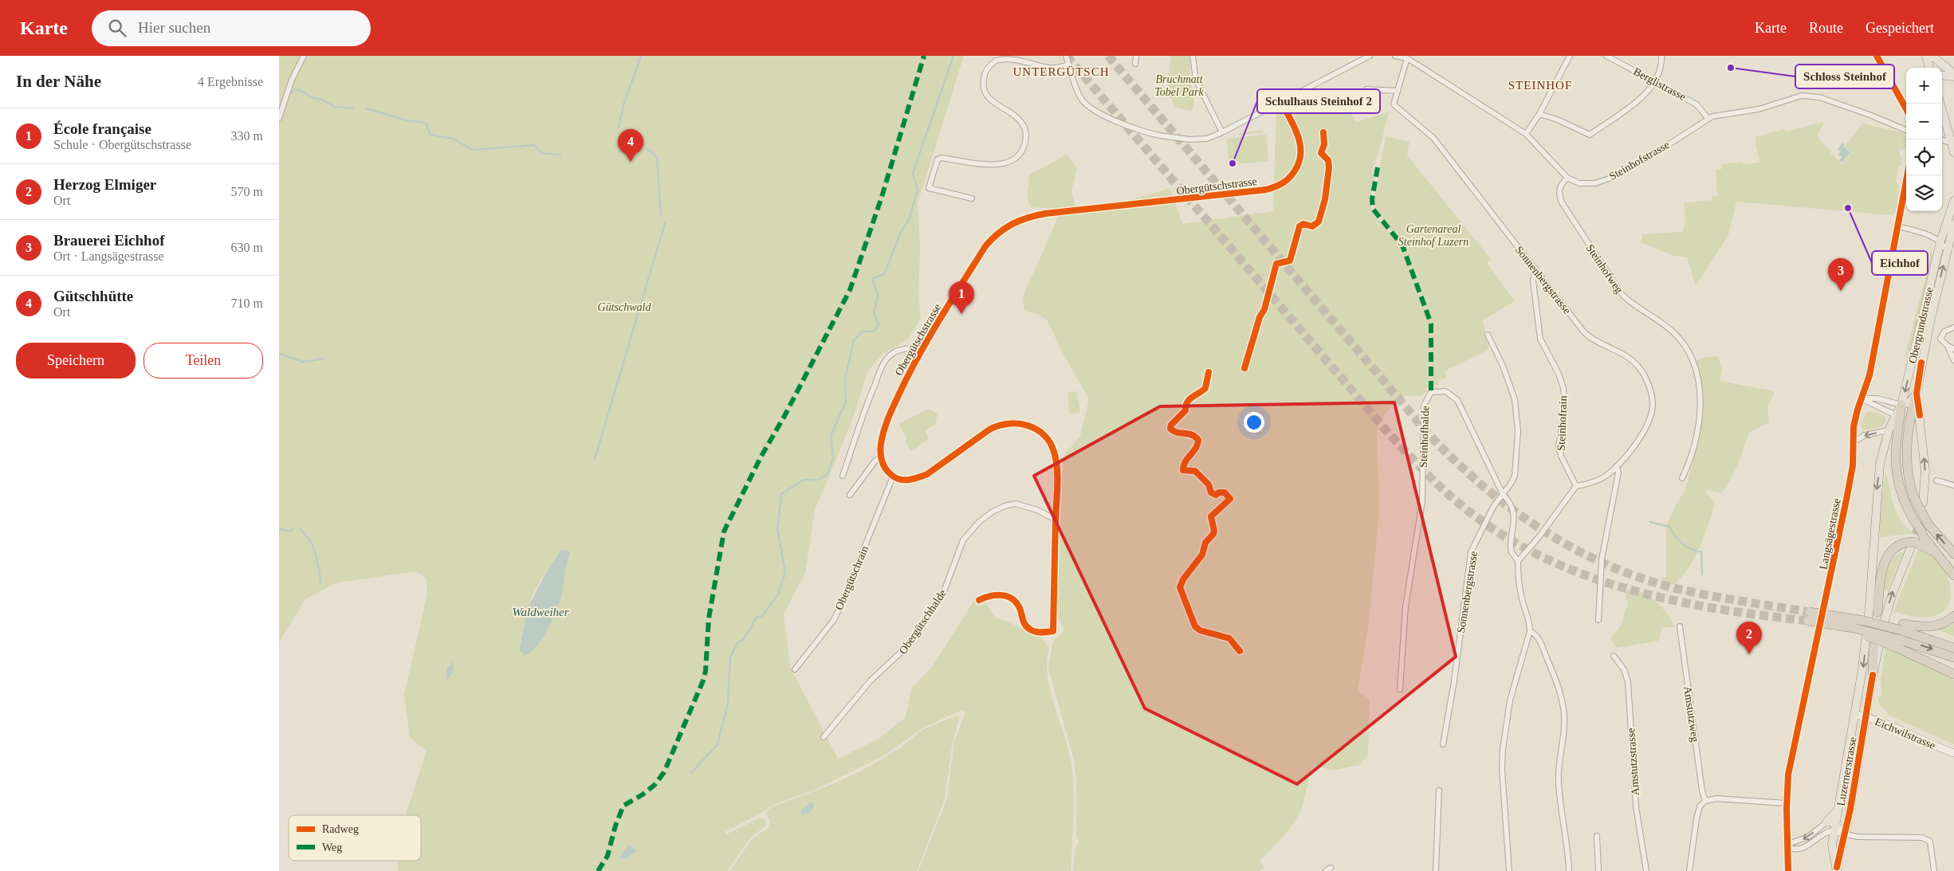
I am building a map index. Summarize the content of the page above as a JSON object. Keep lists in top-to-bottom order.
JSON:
{
  "streets": {
    "main road": ["Obergrundstrasse", "Eichwilstrasse", "Luzernerstrasse"],
    "street": [
      "Berglistrasse",
      "Steinhofstrasse",
      "Obergütschstrasse",
      "Steinhofweg",
      "Sonnenbergstrasse",
      "Steinhofrain",
      "Steinhofhalde",
      "Langsägestrasse",
      "Obergütschrain",
      "Obergütschhalde",
      "Amstutzweg",
      "Amstutzstrasse"
    ]
  },
  "crossings": [
    ["Berglistrasse", "Steinhofstrasse"],
    ["Steinhofstrasse", "Steinhofweg"],
    ["Steinhofstrasse", "Sonnenbergstrasse"],
    ["Sonnenbergstrasse", "Steinhofrain"],
    ["Sonnenbergstrasse", "Steinhofhalde"],
    ["Eichwilstrasse", "Luzernerstrasse"]
  ],
  "districts": ["UNTERGÜTSCH", "STEINHOF"],
  "water": ["Waldweiher"],
  "parks": ["Bruchmatt Tobel Park", "Gartenareal Steinhof Luzern", "Gütschwald"],
  "places": ["Schloss Steinhof", "Schulhaus Steinhof 2", "Eichhof"],
  "legend": ["Radweg", "Weg"],
  "page": {
    "header": "Karte",
    "search": "Hier suchen",
    "nav": ["Karte", "Route", "Gespeichert"],
    "heading": ["In der Nähe", "4 Ergebnisse"],
    "map_buttons": ["+", "−"],
    "list": [
      {
        "mark": "1",
        "name": "École française",
        "note": "Schule · Obergütschstrasse",
        "value": "330 m"
      },
      {
        "mark": "2",
        "name": "Herzog Elmiger",
        "note": "Ort",
        "value": "570 m"
      },
      {
        "mark": "3",
        "name": "Brauerei Eichhof",
        "note": "Ort · Langsägestrasse",
        "value": "630 m"
      },
      {
        "mark": "4",
        "name": "Gütschhütte",
        "note": "Ort",
        "value": "710 m"
      }
    ],
    "pins": [
      "4",
      "3",
      "1",
      "2"
    ],
    "buttons": ["Speichern", "Teilen"]
  }
}
